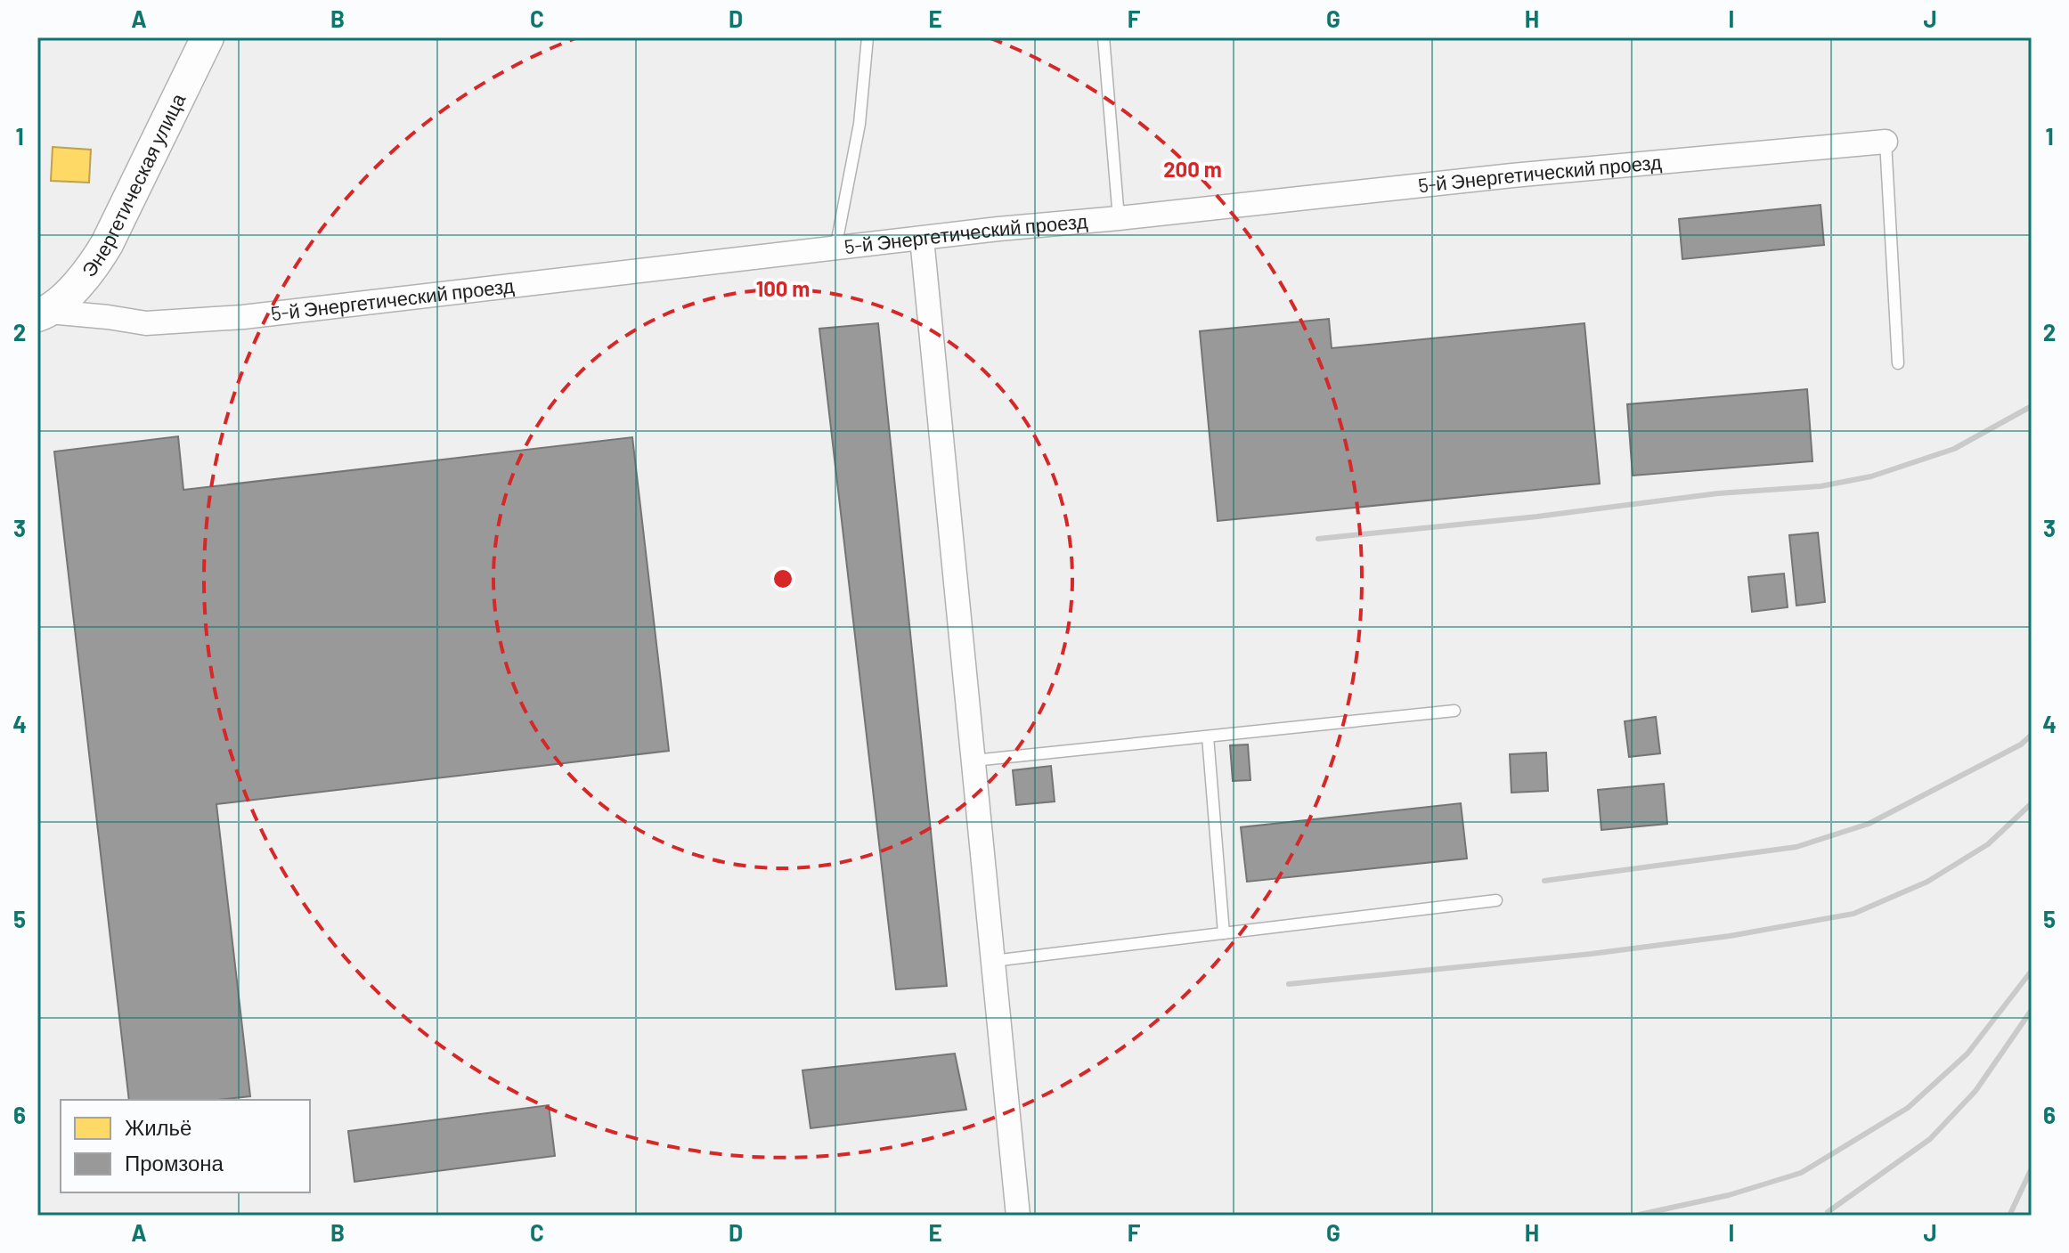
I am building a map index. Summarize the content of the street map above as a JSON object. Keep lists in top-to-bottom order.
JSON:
{
  "streets": {
    "main road": ["Энергетическая улица"],
    "street": ["5-й Энергетический проезд"]
  },
  "crossings": [
    ["5-й Энергетический проезд", "Энергетическая улица"]
  ],
  "legend": ["Жильё", "Промзона"],
  "grid": {
    "columns": [
      "A",
      "B",
      "C",
      "D",
      "E",
      "F",
      "G",
      "H",
      "I",
      "J"
    ],
    "rows": [
      "1",
      "2",
      "3",
      "4",
      "5",
      "6"
    ]
  },
  "rings": ["200 m", "100 m"]
}
